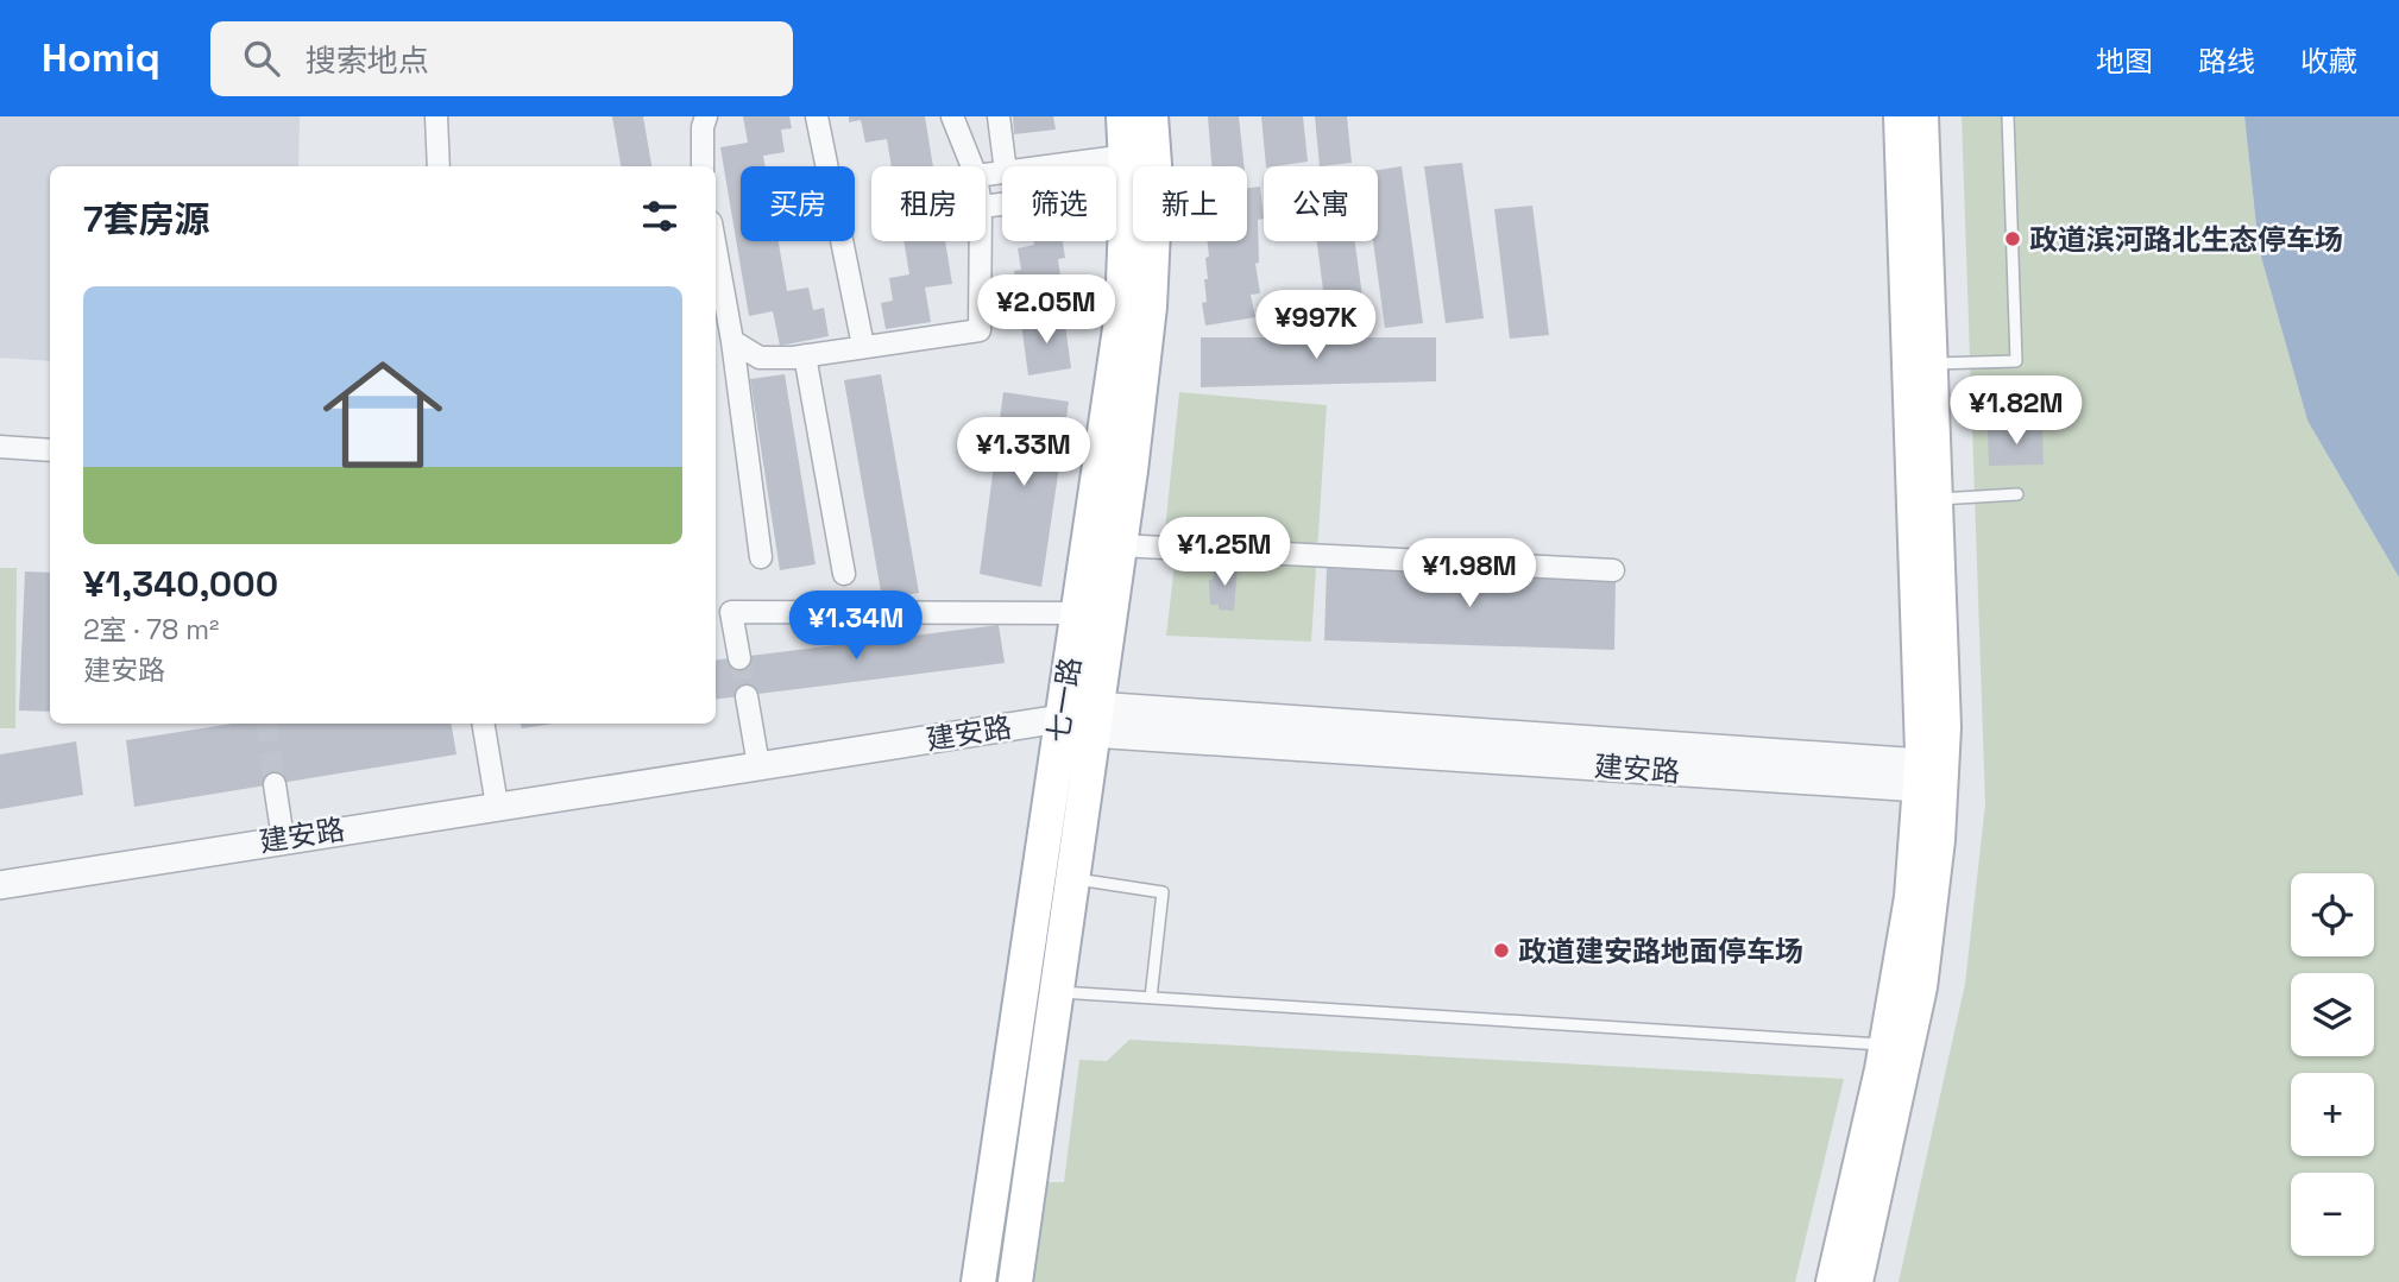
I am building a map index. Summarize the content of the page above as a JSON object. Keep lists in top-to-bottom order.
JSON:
{
  "streets": {
    "main road": ["七一路"],
    "street": ["建安路"]
  },
  "crossings": [
    ["七一路", "建安路"]
  ],
  "places": ["政道滨河路北生态停车场", "政道建安路地面停车场"],
  "page": {
    "header": "Homiq",
    "search": "搜索地点",
    "nav": ["地图", "路线", "收藏"],
    "chip": [
      "买房",
      "租房",
      "筛选",
      "新上",
      "公寓"
    ],
    "heading": "7套房源",
    "list": [
      {
        "name": "¥1,340,000",
        "note": "2室 · 78 m² · 建安路"
      }
    ],
    "price": [
      "¥2.05M",
      "¥997K",
      "¥1.82M",
      "¥1.33M",
      "¥1.25M",
      "¥1.98M",
      "¥1.34M"
    ],
    "map_buttons": ["+", "−"]
  }
}
